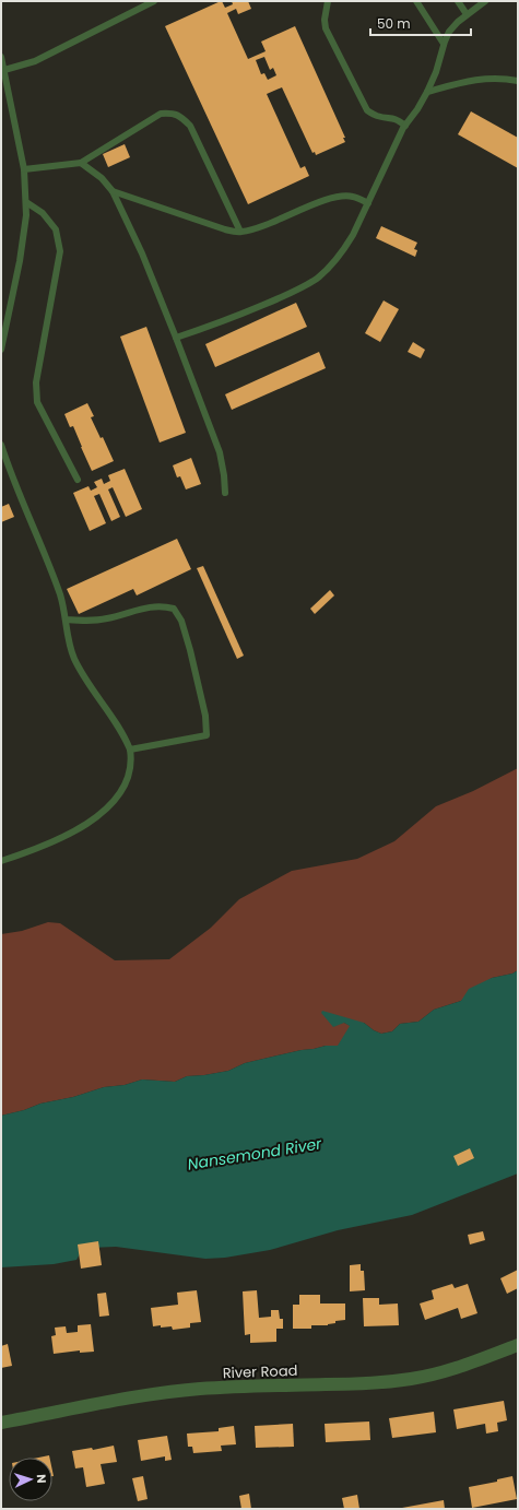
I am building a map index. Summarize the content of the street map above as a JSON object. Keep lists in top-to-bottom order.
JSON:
{
  "streets": {
    "street": ["River Road"]
  },
  "water": ["Nansemond River"],
  "scale_bar": "50 m",
  "north": "right"
}
